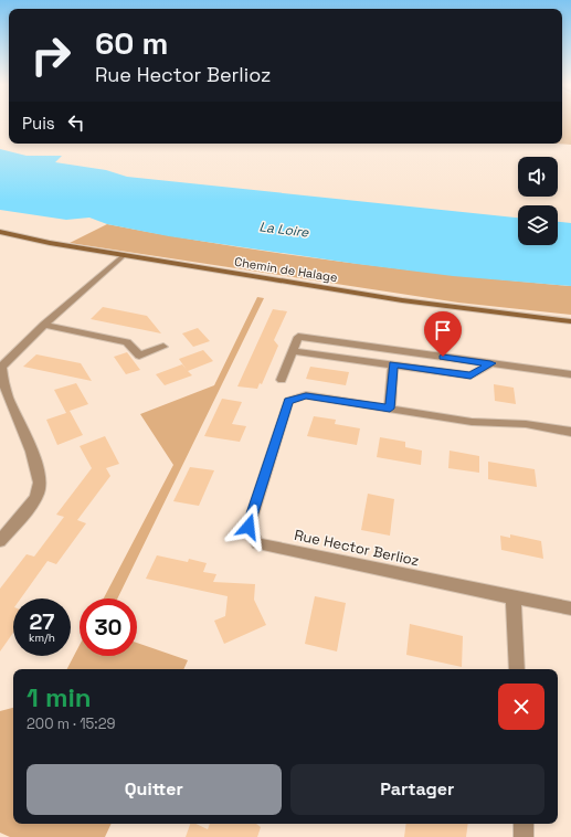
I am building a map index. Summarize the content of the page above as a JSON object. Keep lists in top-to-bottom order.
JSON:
{
  "streets": {
    "main road": ["Chemin de Halage"],
    "street": ["Rue Hector Berlioz"]
  },
  "water": ["La Loire"],
  "page": {
    "turn": ["60 m", "Rue Hector Berlioz"],
    "then": "Puis",
    "speed": "27 km/h",
    "limit": "30",
    "heading": ["1 min", "200 m · 15:29"],
    "buttons": ["Quitter", "Partager"]
  }
}
